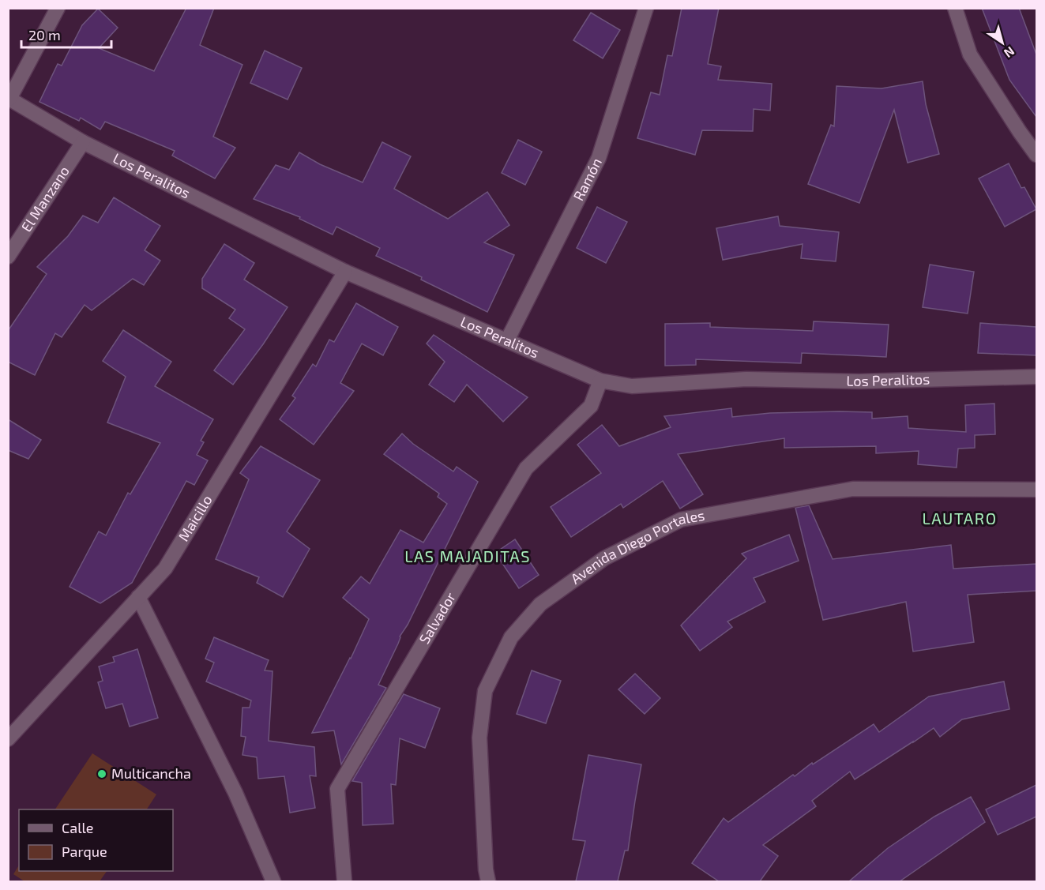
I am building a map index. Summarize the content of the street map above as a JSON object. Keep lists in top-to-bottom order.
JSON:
{
  "streets": {
    "street": [
      "Los Peralitos",
      "Ramón",
      "El Manzano",
      "Maicillo",
      "Avenida Diego Portales",
      "Salvador"
    ]
  },
  "crossings": [
    ["Los Peralitos", "Ramón"],
    ["Los Peralitos", "El Manzano"],
    ["Los Peralitos", "Maicillo"],
    ["Los Peralitos", "Salvador"]
  ],
  "districts": ["LAUTARO", "LAS MAJADITAS"],
  "places": ["Multicancha"],
  "legend": ["Calle", "Parque"],
  "scale_bar": "20 m",
  "north": "bottom right"
}
